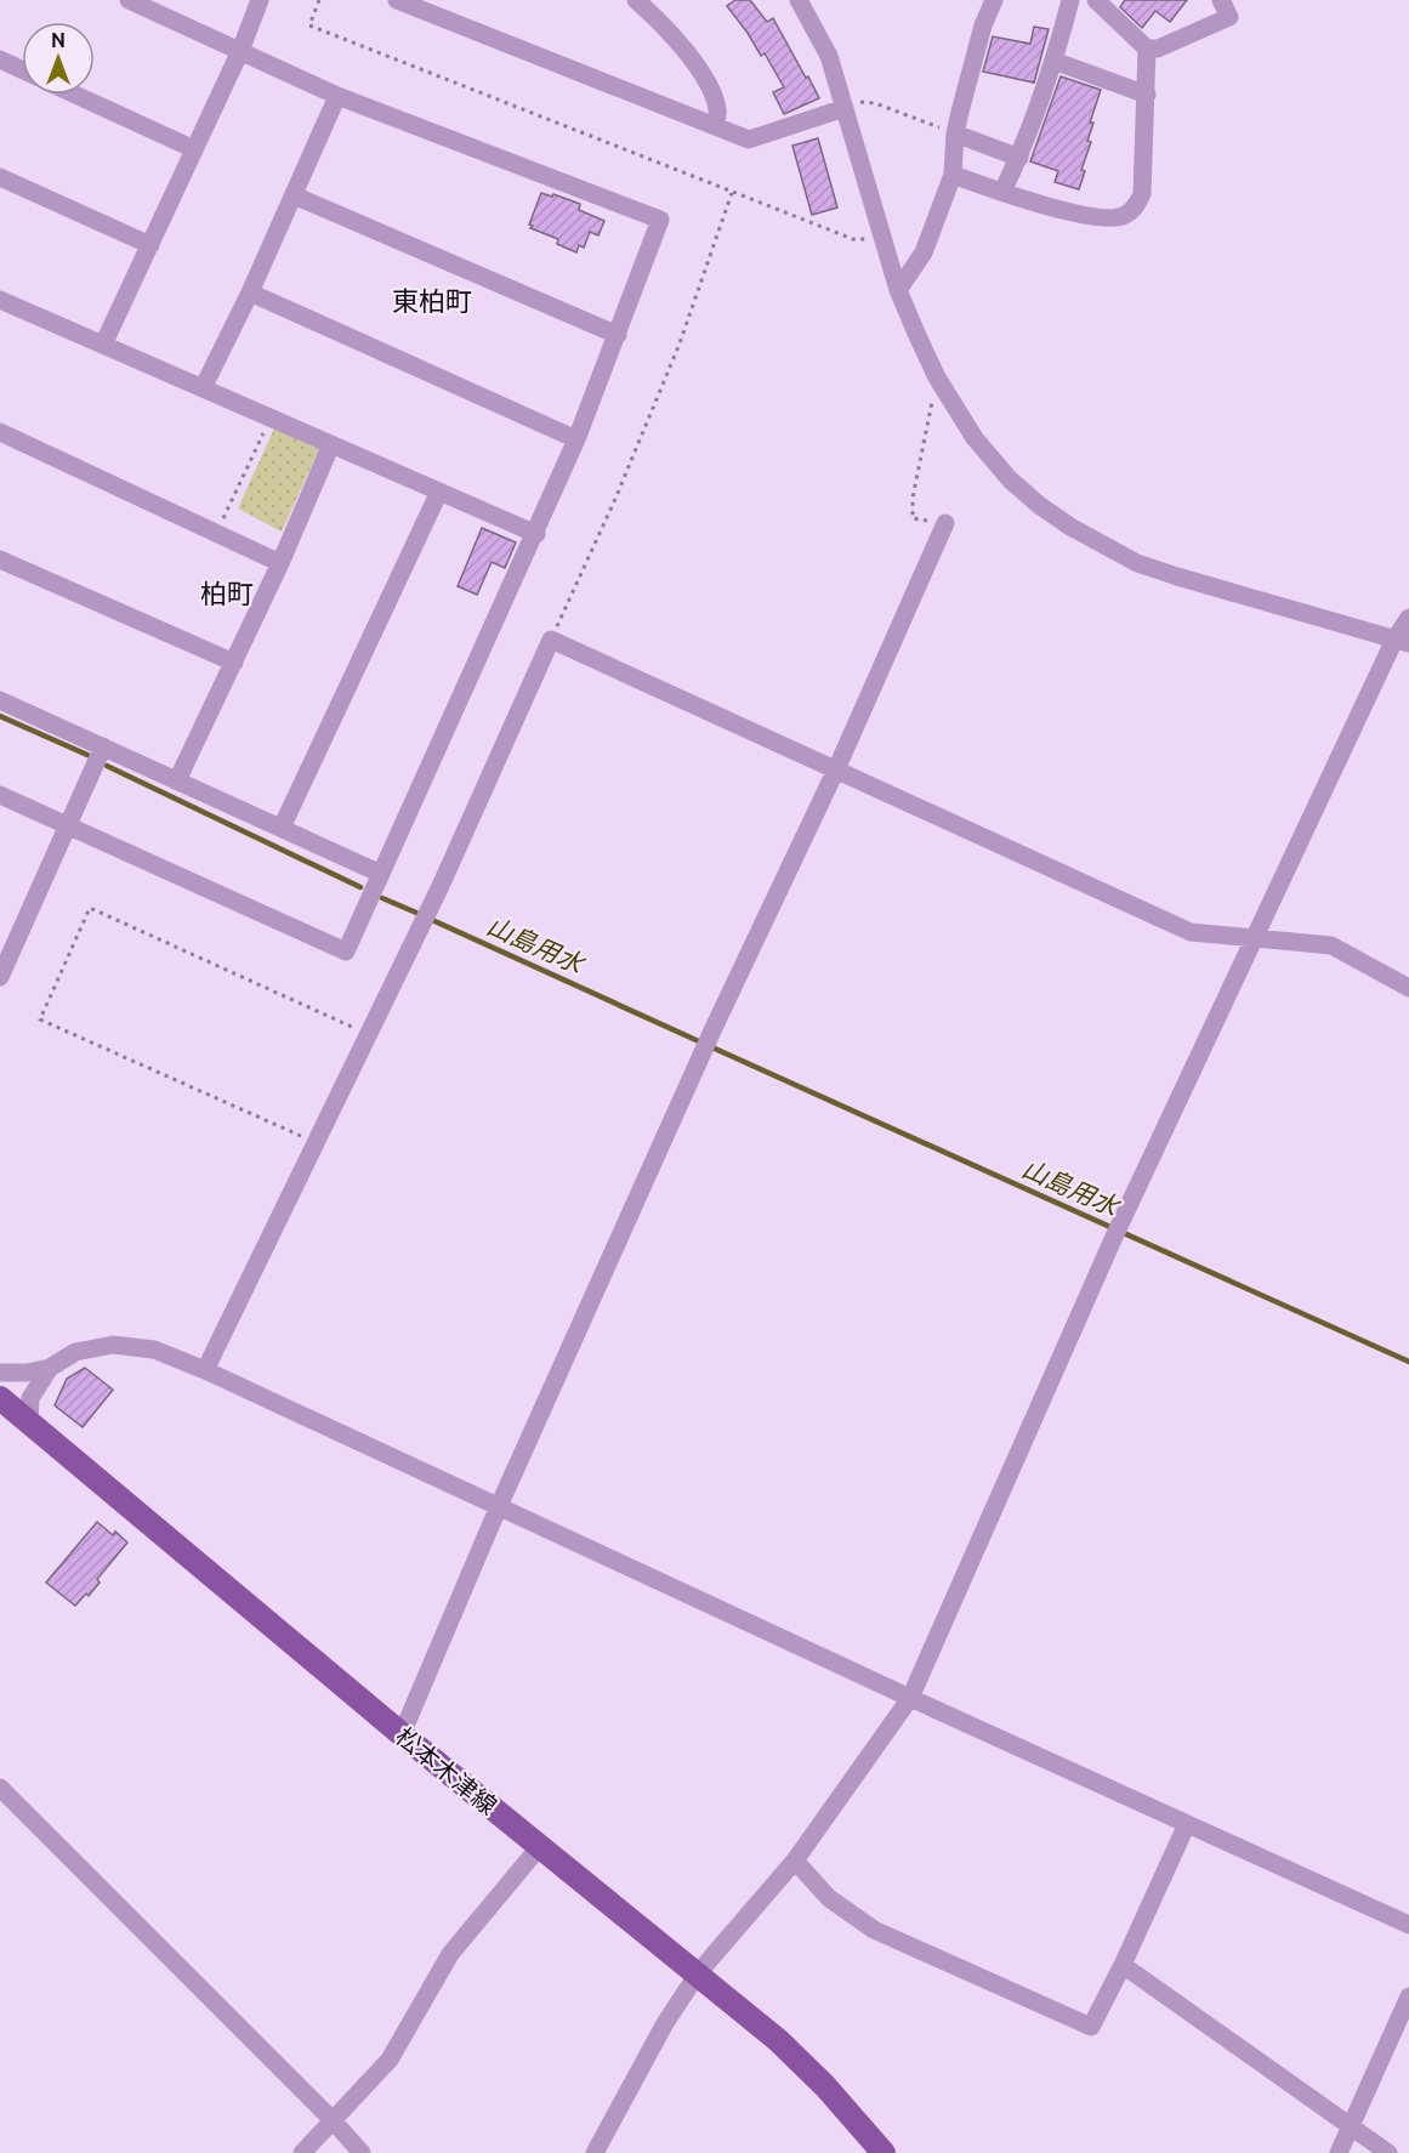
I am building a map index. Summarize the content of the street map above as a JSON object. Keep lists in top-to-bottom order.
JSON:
{
  "streets": {
    "main road": ["松本木津線"]
  },
  "districts": ["東柏町", "柏町"],
  "water": ["山島用水"],
  "north": "top"
}
